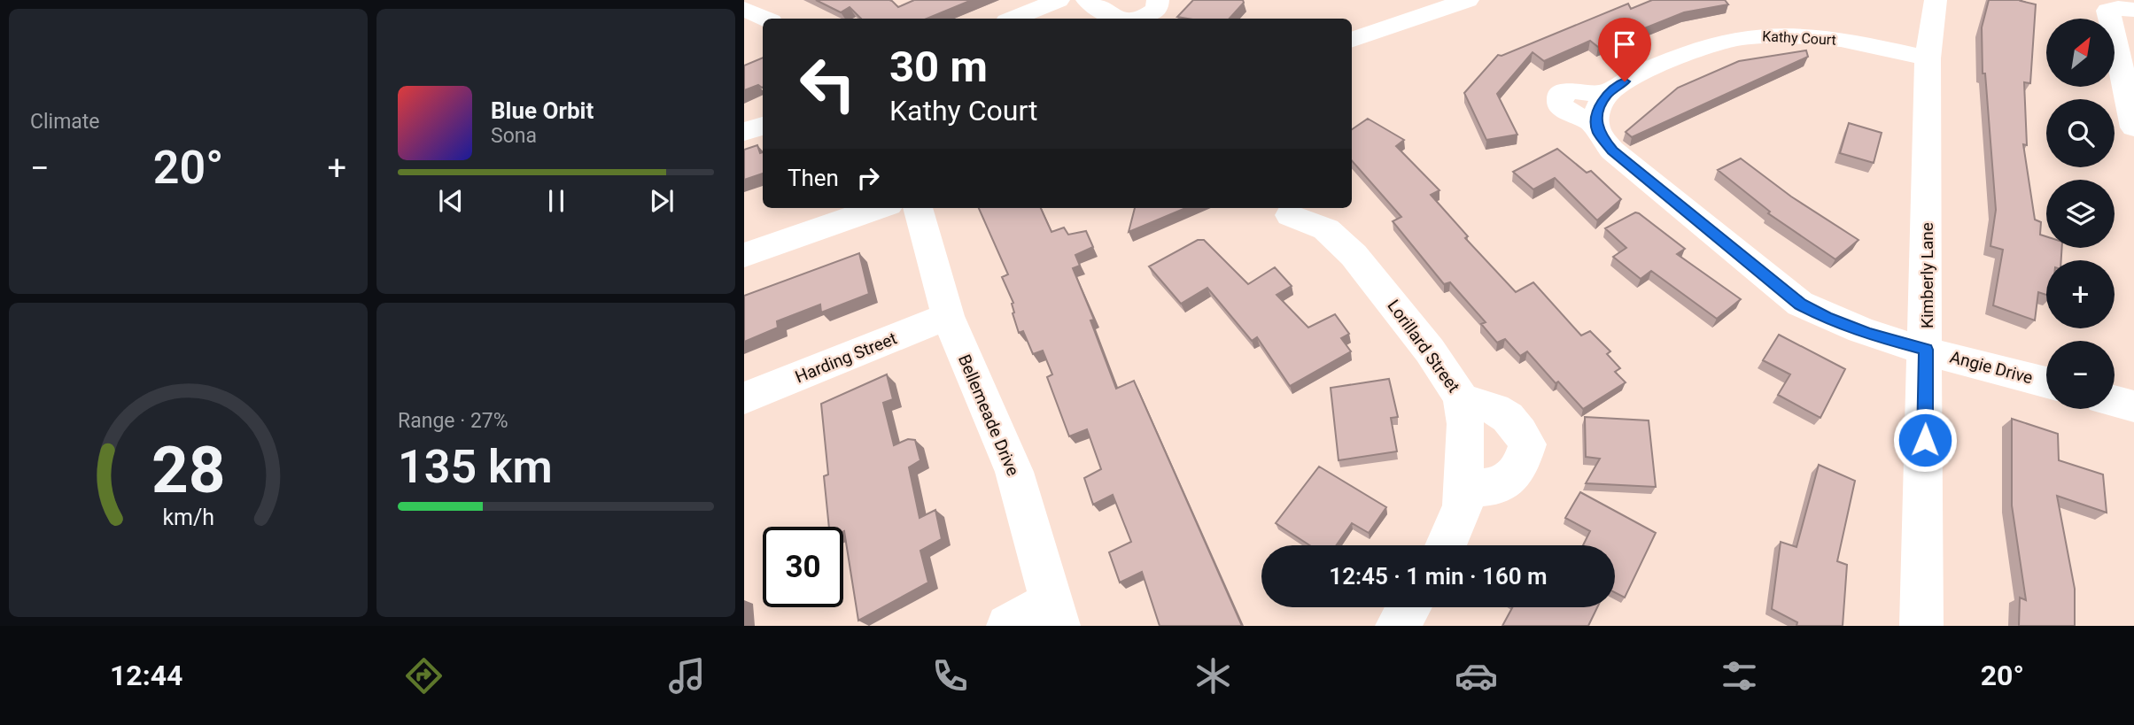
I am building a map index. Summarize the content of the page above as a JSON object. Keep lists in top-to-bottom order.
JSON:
{
  "streets": {
    "street": [
      "Kathy Court",
      "Kimberly Lane",
      "Lorillard Street",
      "Harding Street",
      "Angie Drive",
      "Bellemeade Drive"
    ]
  },
  "crossings": [
    ["Kathy Court", "Kimberly Lane"],
    ["Kimberly Lane", "Angie Drive"],
    ["Harding Street", "Bellemeade Drive"]
  ],
  "north": "top right",
  "page": {
    "tile": [
      "Climate",
      ["Range · 27%", "135 km"]
    ],
    "map_buttons": ["+", "−"],
    "turn": ["30 m", "Kathy Court"],
    "song": ["Blue Orbit", "Sona"],
    "heat": ["−", "20°", "+"],
    "then": "Then",
    "limit": "30",
    "trip": "12:45 · 1 min · 160 m",
    "tabs": ["12:44", "20°"],
    "gauge": ["28", "km/h"]
  }
}
